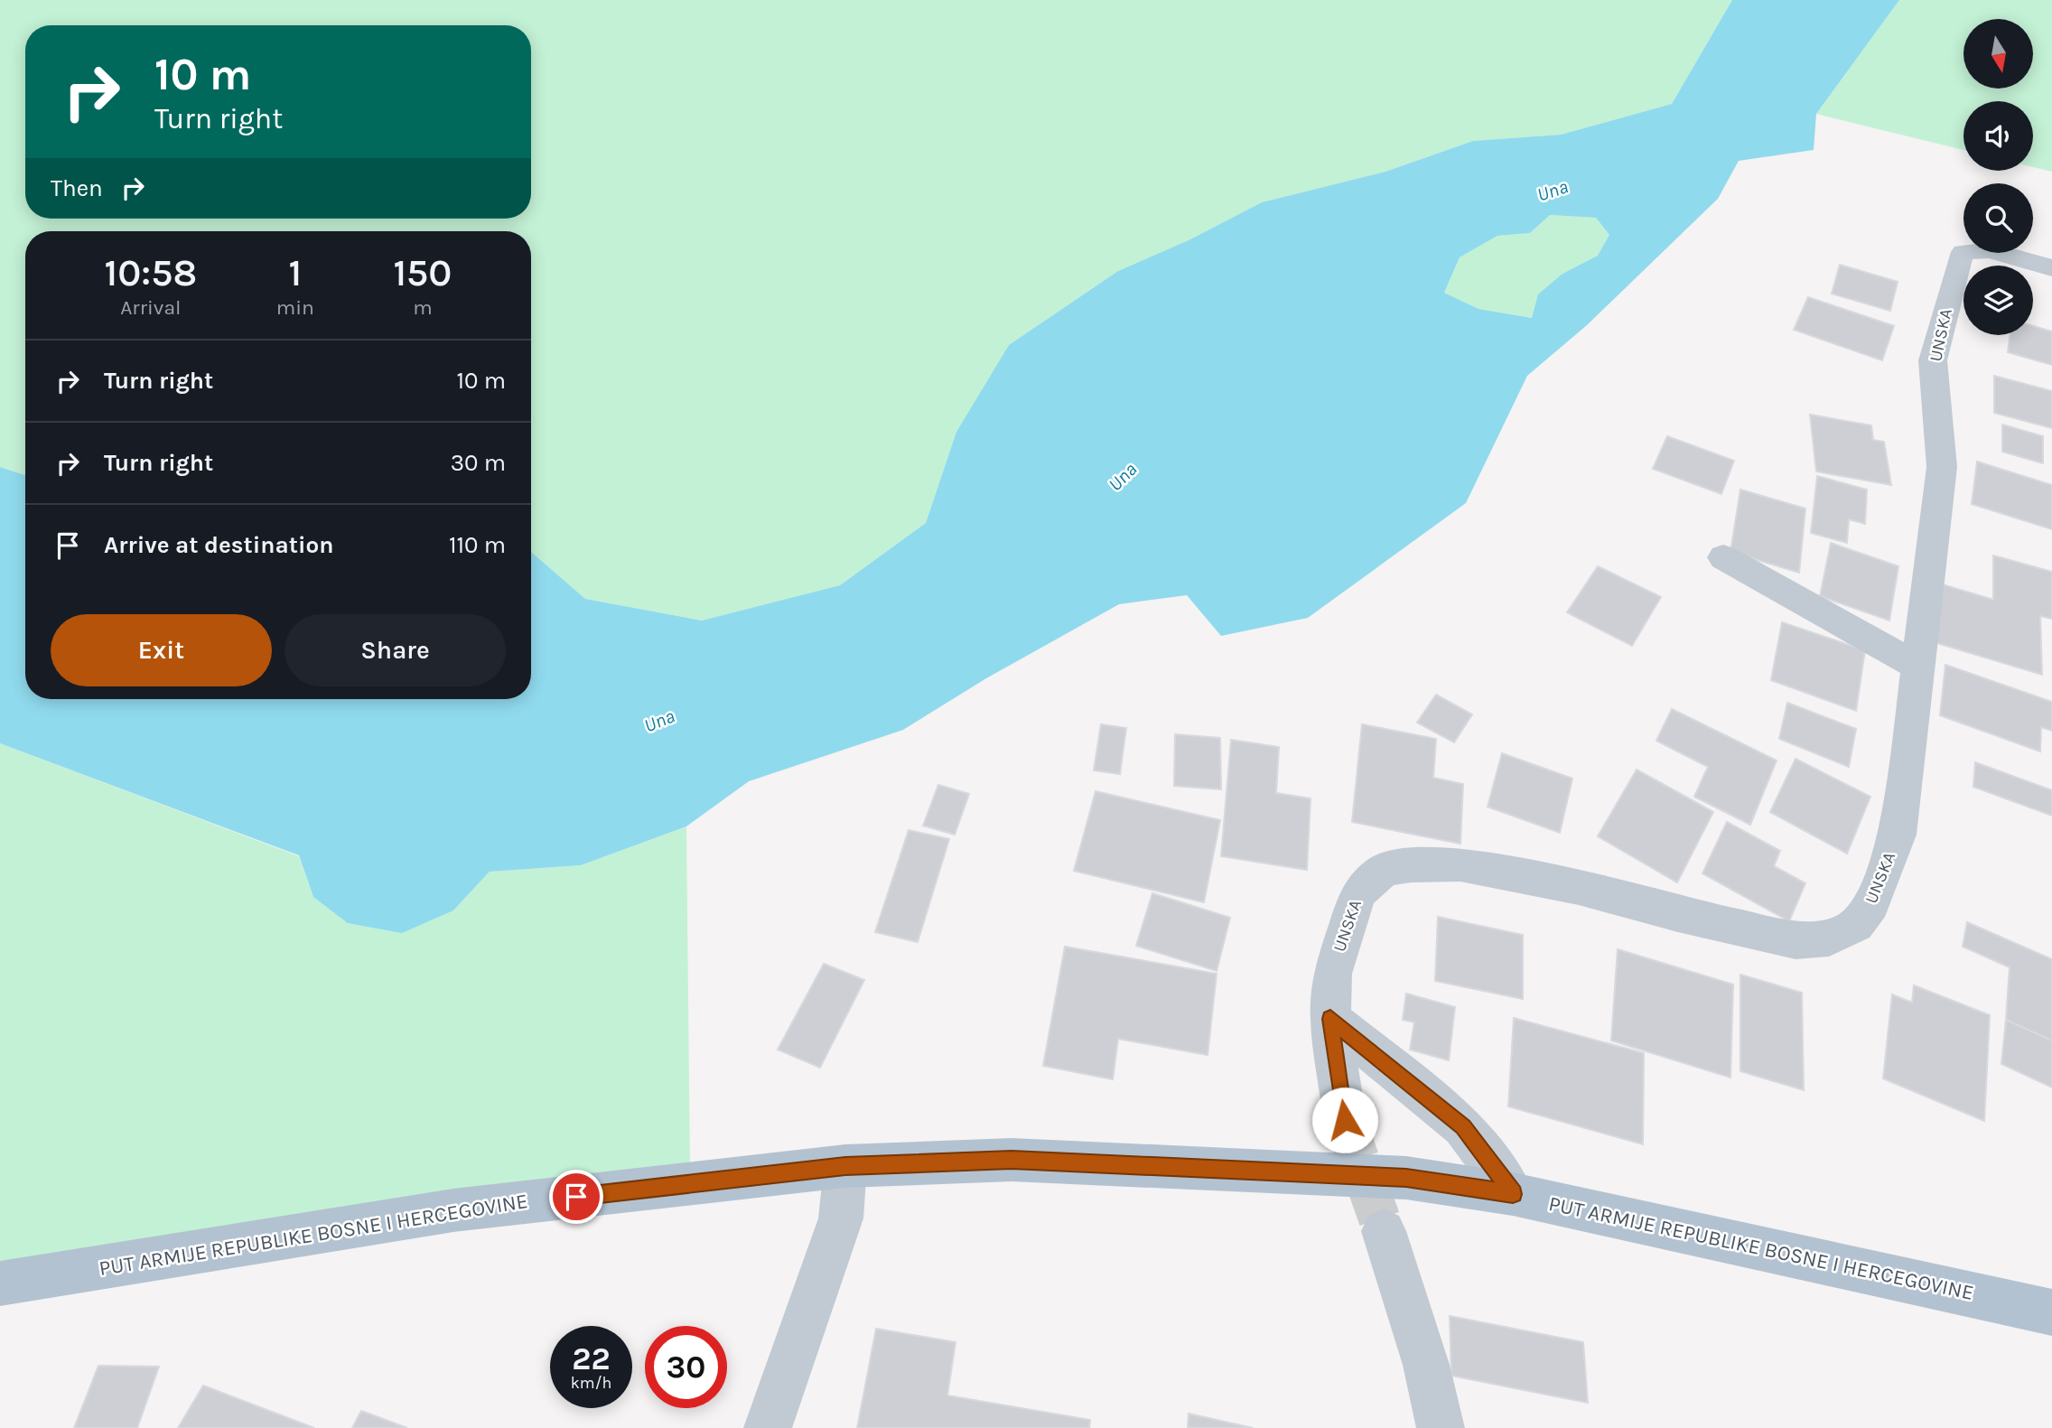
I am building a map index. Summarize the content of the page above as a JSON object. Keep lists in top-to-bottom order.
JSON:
{
  "streets": {
    "main road": ["PUT ARMIJE REPUBLIKE BOSNE I HERCEGOVINE"],
    "street": ["UNSKA"]
  },
  "water": ["Una"],
  "north": "bottom",
  "page": {
    "turn": ["10 m", "Turn right"],
    "then": "Then",
    "eta": [
      "10:58",
      "Arrival",
      "1",
      "min",
      "150",
      "m"
    ],
    "list": [
      {
        "name": "Turn right",
        "value": "10 m"
      },
      {
        "name": "Turn right",
        "value": "30 m"
      },
      {
        "name": "Arrive at destination",
        "value": "110 m"
      }
    ],
    "buttons": ["Exit", "Share"],
    "speed": "22 km/h",
    "limit": "30"
  }
}
